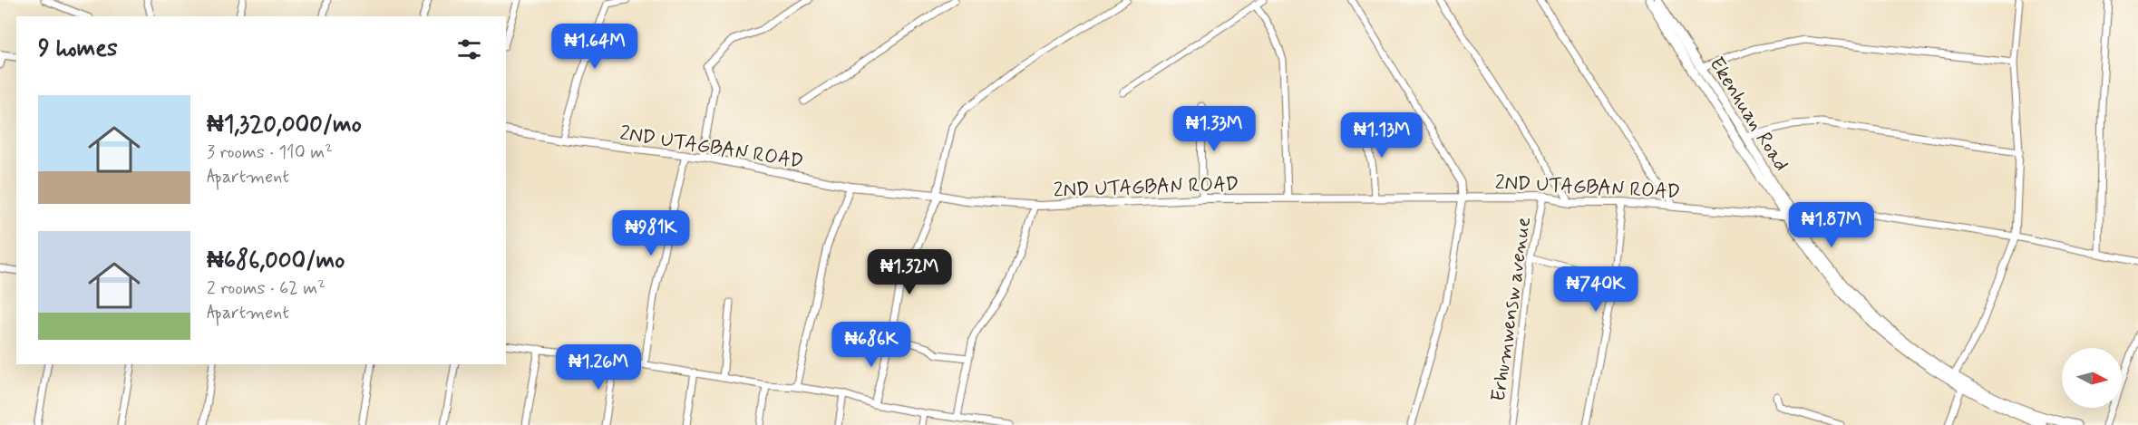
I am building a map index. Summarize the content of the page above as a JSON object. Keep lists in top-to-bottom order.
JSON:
{
  "streets": {
    "main road": ["Ekenhuan Road"],
    "street": ["2ND UTAGBAN ROAD", "Erhumwensw avenue"]
  },
  "crossings": [
    ["Ekenhuan Road", "2ND UTAGBAN ROAD"],
    ["2ND UTAGBAN ROAD", "Erhumwensw avenue"]
  ],
  "north": "right",
  "page": {
    "heading": "9 homes",
    "price": [
      "₦1.64M",
      "₦1.33M",
      "₦1.13M",
      "₦1.87M",
      "₦981K",
      "₦1.32M",
      "₦740K",
      "₦686K",
      "₦1.26M"
    ],
    "list": [
      {
        "name": "₦1,320,000/mo",
        "note": "3 rooms · 110 m² · Apartment"
      },
      {
        "name": "₦686,000/mo",
        "note": "2 rooms · 62 m² · Apartment"
      }
    ]
  }
}
